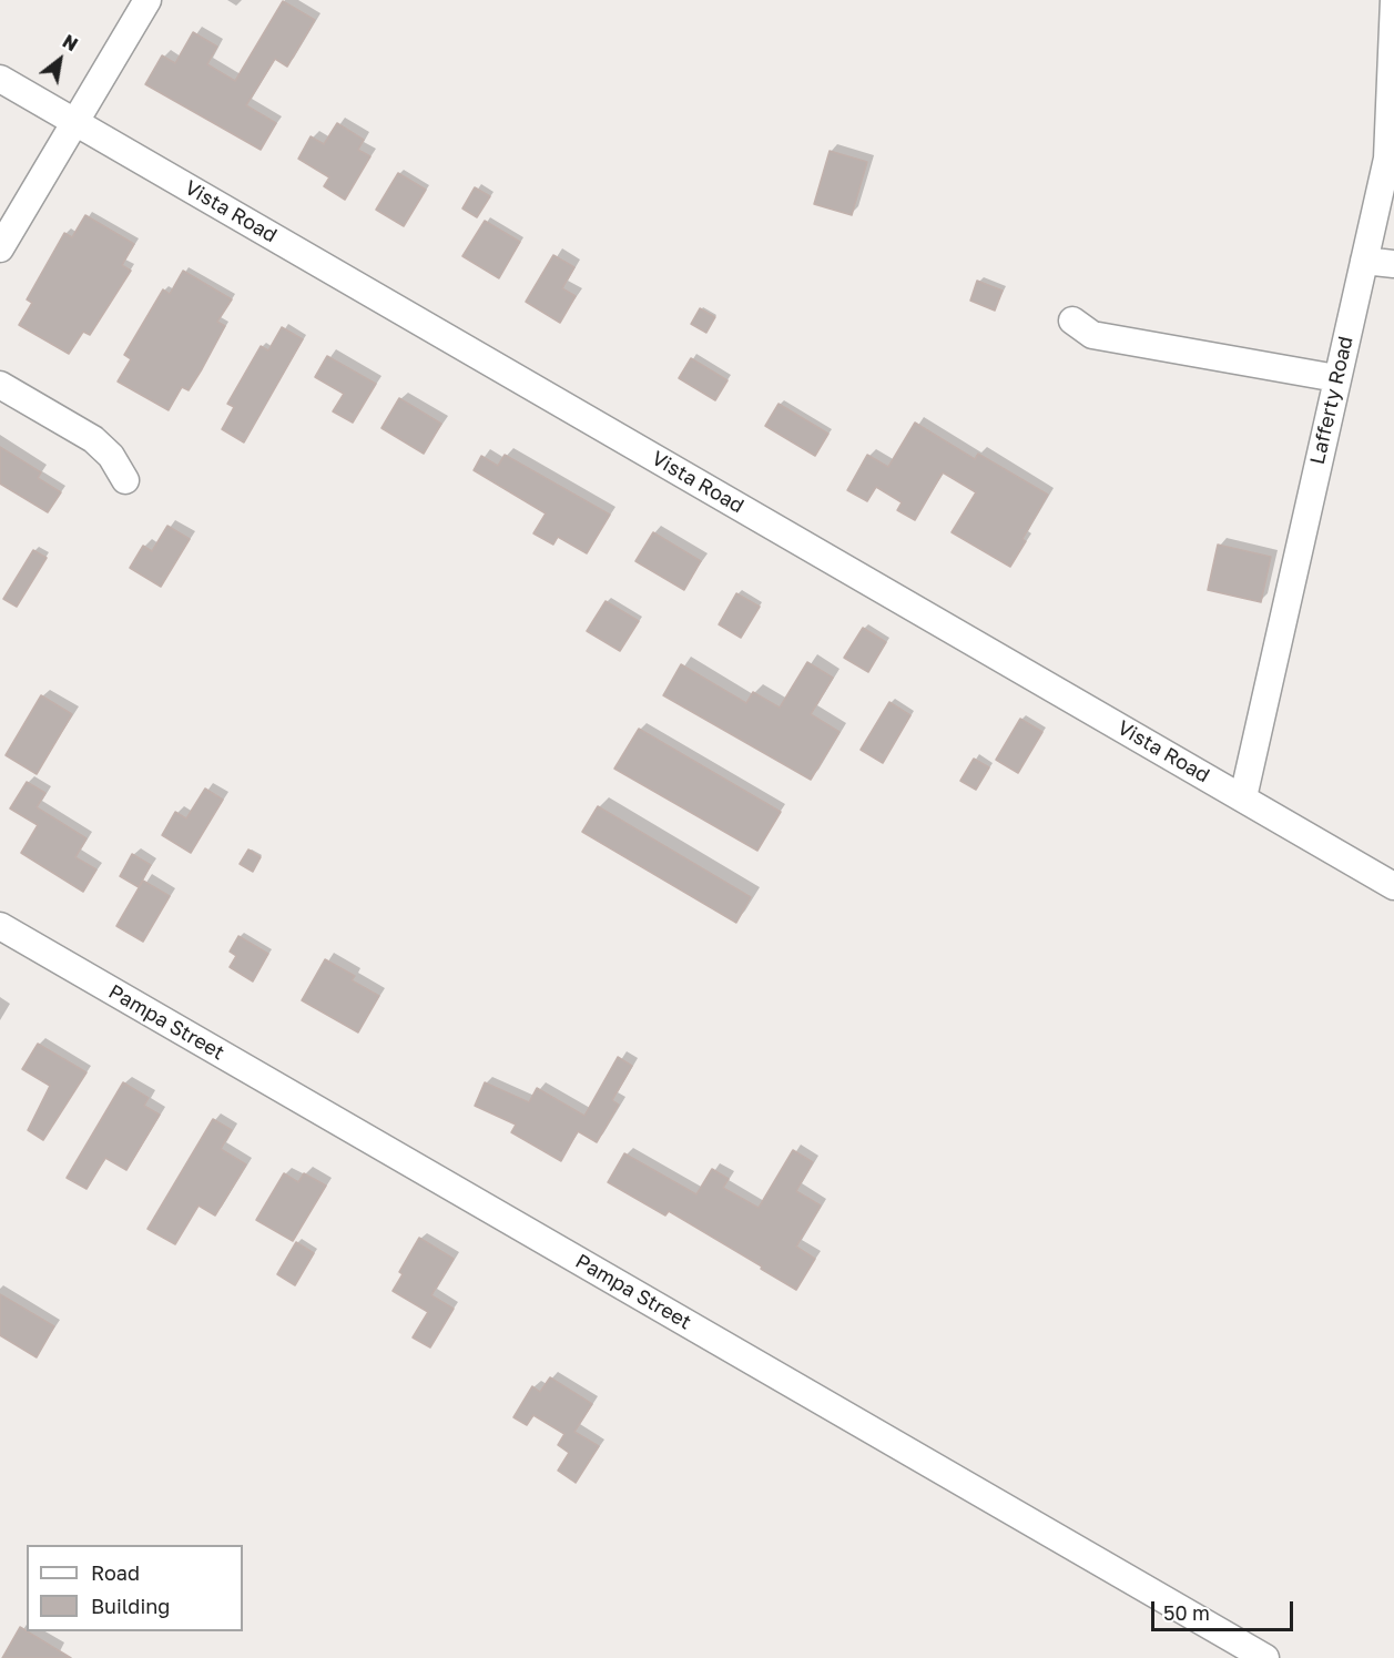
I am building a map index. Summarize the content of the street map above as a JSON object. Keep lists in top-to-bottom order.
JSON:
{
  "streets": {
    "street": ["Vista Road", "Lafferty Road", "Pampa Street"]
  },
  "crossings": [
    ["Vista Road", "Lafferty Road"]
  ],
  "legend": ["Road", "Building"],
  "scale_bar": "50 m",
  "north": "top right"
}
